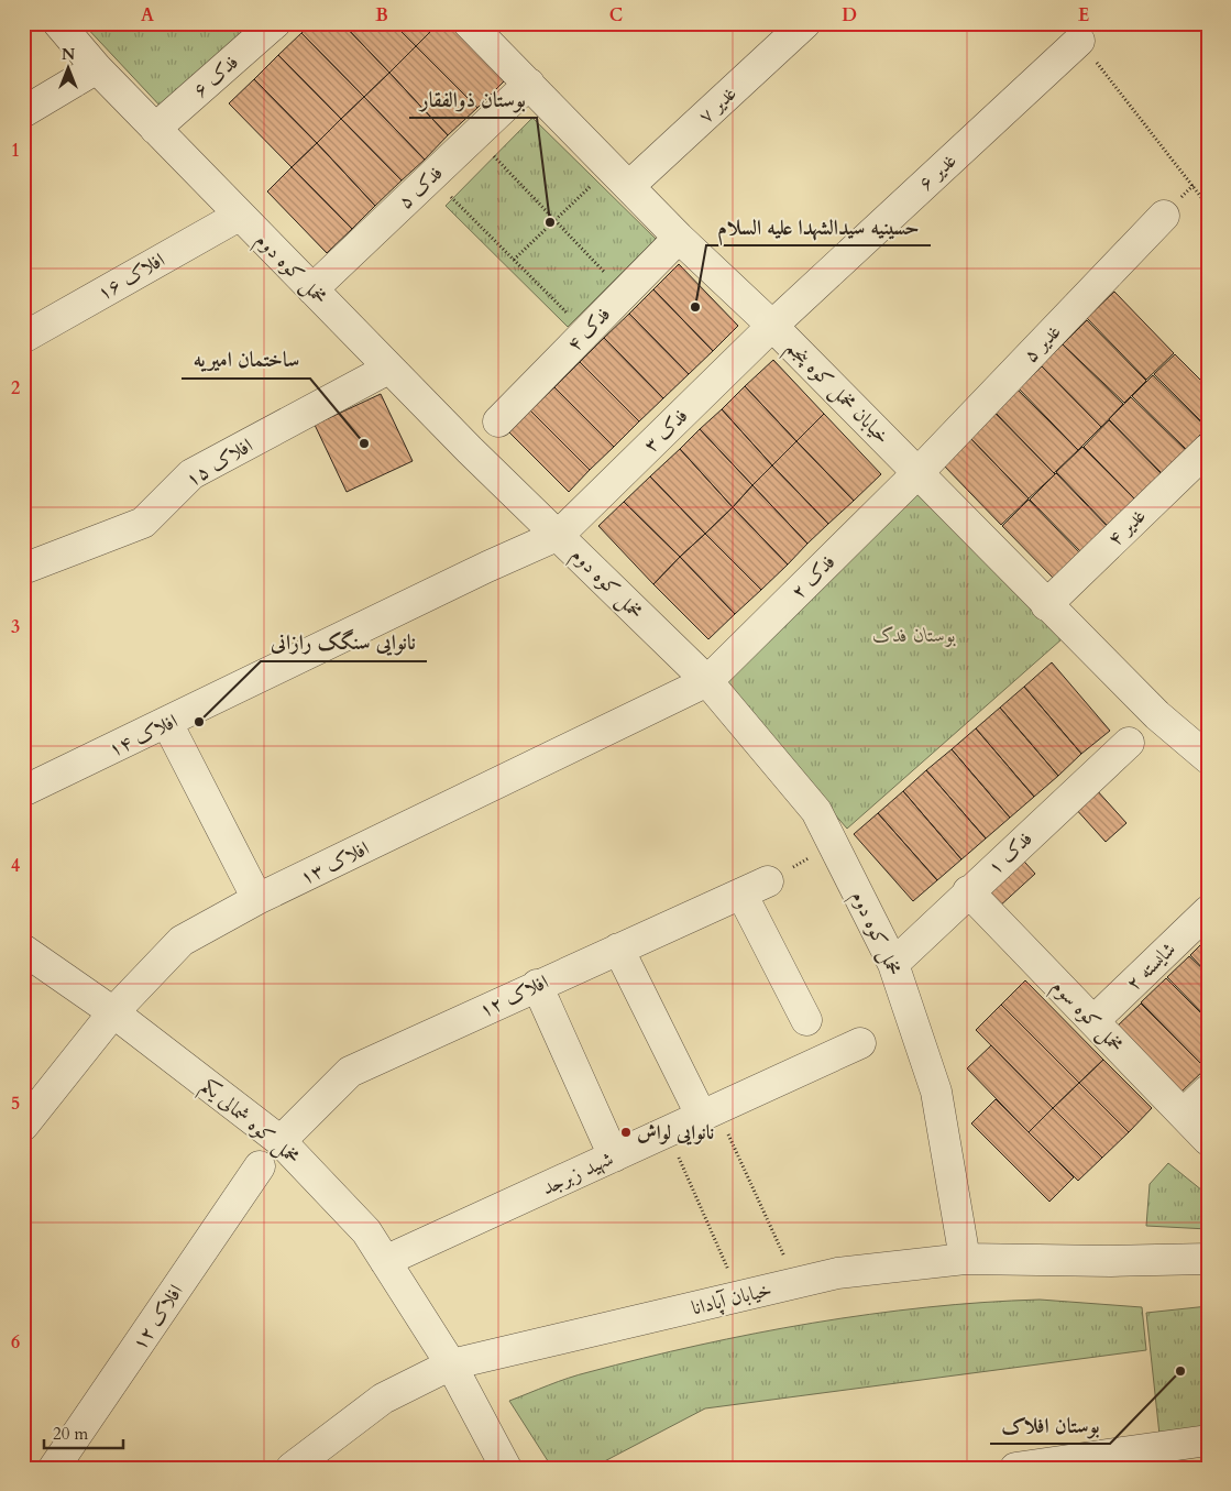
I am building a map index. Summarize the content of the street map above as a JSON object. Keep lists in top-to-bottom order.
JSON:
{
  "streets": {
    "street": [
      "فدک ۶",
      "غدیر ۷",
      "غدیر ۶",
      "فدک ۵",
      "مخمل کوه دوم",
      "افلاک ۱۶",
      "فدک ۴",
      "غدیر ۵",
      "خیابان مخمل کوه پنجم",
      "فدک ۳",
      "افلاک ۱۵",
      "غدیر ۴",
      "فدک ۲",
      "افلاک ۱۴",
      "فدک ۱",
      "افلاک ۱۳",
      "شایسته ۲",
      "افلاک ۱۲",
      "مخمل کوه سوم",
      "مخمل کوه شمالی‌ یکم",
      "شهید زبرجد",
      "خیابان آپادانا"
    ]
  },
  "crossings": [
    ["فدک ۶", "مخمل کوه دوم"],
    ["غدیر ۷", "خیابان مخمل کوه پنجم"],
    ["غدیر ۶", "خیابان مخمل کوه پنجم"],
    ["غدیر ۶", "فدک ۳"],
    ["فدک ۵", "مخمل کوه دوم"],
    ["فدک ۵", "خیابان مخمل کوه پنجم"],
    ["مخمل کوه دوم", "افلاک ۱۶"],
    ["مخمل کوه دوم", "فدک ۳"],
    ["مخمل کوه دوم", "افلاک ۱۵"],
    ["مخمل کوه دوم", "فدک ۲"],
    ["مخمل کوه دوم", "افلاک ۱۴"],
    ["مخمل کوه دوم", "فدک ۱"],
    ["مخمل کوه دوم", "افلاک ۱۳"],
    ["مخمل کوه دوم", "خیابان آپادانا"],
    ["فدک ۴", "خیابان مخمل کوه پنجم"],
    ["غدیر ۵", "خیابان مخمل کوه پنجم"],
    ["غدیر ۵", "فدک ۲"],
    ["خیابان مخمل کوه پنجم", "فدک ۳"],
    ["خیابان مخمل کوه پنجم", "غدیر ۴"],
    ["خیابان مخمل کوه پنجم", "فدک ۲"],
    ["فدک ۳", "افلاک ۱۴"],
    ["فدک ۲", "افلاک ۱۳"],
    ["فدک ۱", "مخمل کوه سوم"],
    ["افلاک ۱۳", "مخمل کوه شمالی‌ یکم"],
    ["شایسته ۲", "مخمل کوه سوم"],
    ["افلاک ۱۲", "مخمل کوه شمالی‌ یکم"],
    ["مخمل کوه شمالی‌ یکم", "شهید زبرجد"],
    ["مخمل کوه شمالی‌ یکم", "خیابان آپادانا"]
  ],
  "parks": ["بوستان فدک"],
  "places": [
    "بوستان ذوالفقار",
    "حسینیه سیدالشهدا علیه السلام",
    "ساختمان امیریه",
    "نانوایی سنگک رازانی",
    "نانوایی لواش",
    "بوستان افلاک"
  ],
  "scale_bar": "20 m",
  "north": "top",
  "grid": {
    "columns": [
      "A",
      "B",
      "C",
      "D",
      "E"
    ],
    "rows": [
      "1",
      "2",
      "3",
      "4",
      "5",
      "6"
    ]
  }
}
